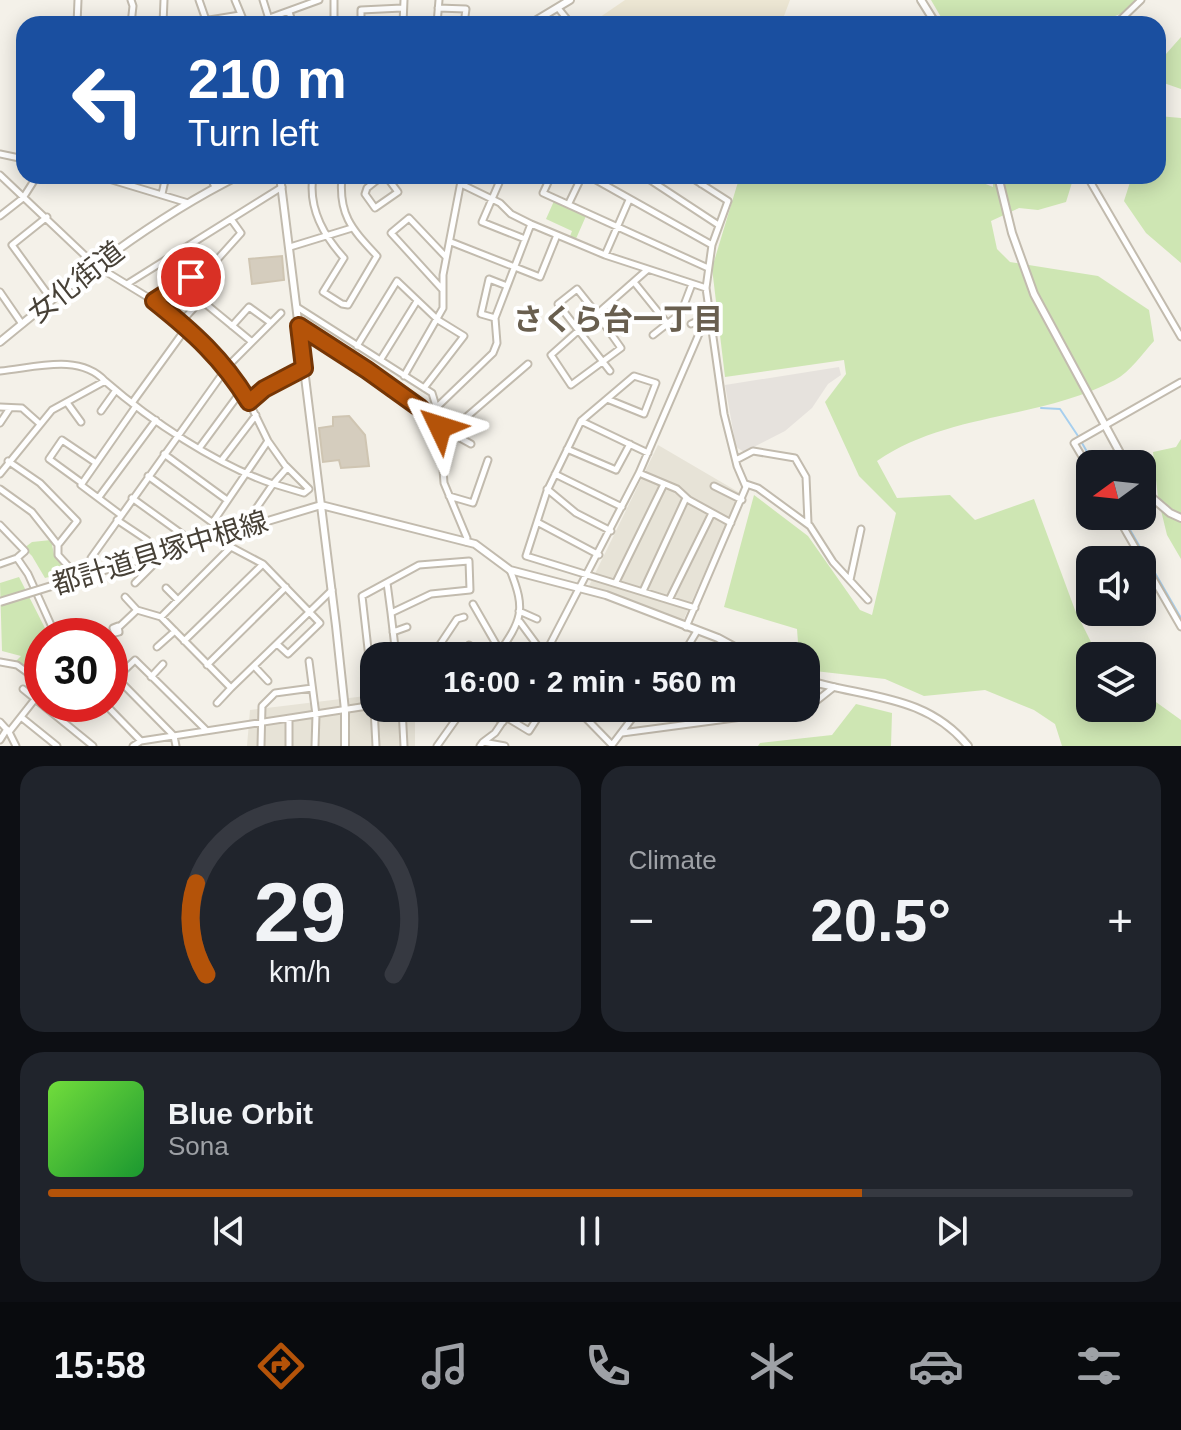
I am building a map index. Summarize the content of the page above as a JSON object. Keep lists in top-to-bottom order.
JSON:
{
  "streets": {
    "street": ["女化街道", "都計道貝塚中根線"]
  },
  "districts": ["さくら台一丁目"],
  "north": "left",
  "page": {
    "turn": ["210 m", "Turn left"],
    "limit": "30",
    "trip": "16:00 · 2 min · 560 m",
    "tile": "Climate",
    "heat": ["−", "20.5°", "+"],
    "song": ["Blue Orbit", "Sona"],
    "tabs": "15:58",
    "gauge": ["29", "km/h"]
  }
}
